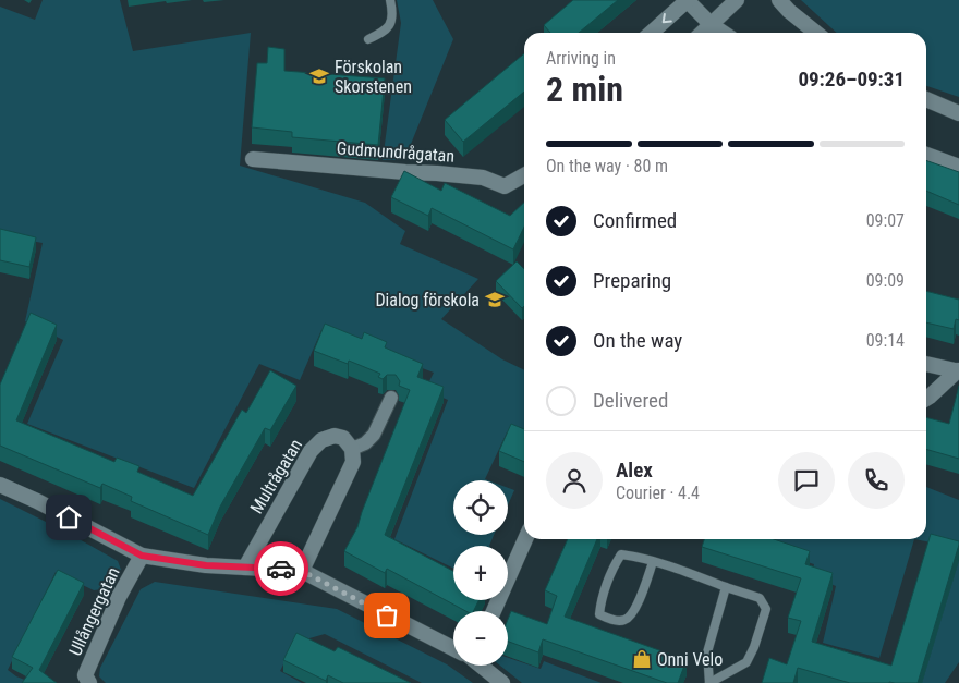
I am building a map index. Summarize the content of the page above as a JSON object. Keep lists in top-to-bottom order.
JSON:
{
  "streets": {
    "street": ["Gudmundrågatan", "Multrågatan", "Ullångergatan"]
  },
  "places": {
    "school or university": ["Förskolan Skorstenen", "Dialog förskola"],
    "shop": ["Onni Velo"]
  },
  "page": {
    "heading": ["2 min", "Arriving in", "09:26–09:31"],
    "panel": ["Alex", "Courier · 4.4"],
    "bar": "On the way · 80 m",
    "list": [
      ["Confirmed", "09:07"],
      ["Preparing", "09:09"],
      ["On the way", "09:14"],
      "Delivered"
    ],
    "map_buttons": ["+", "−"]
  }
}
